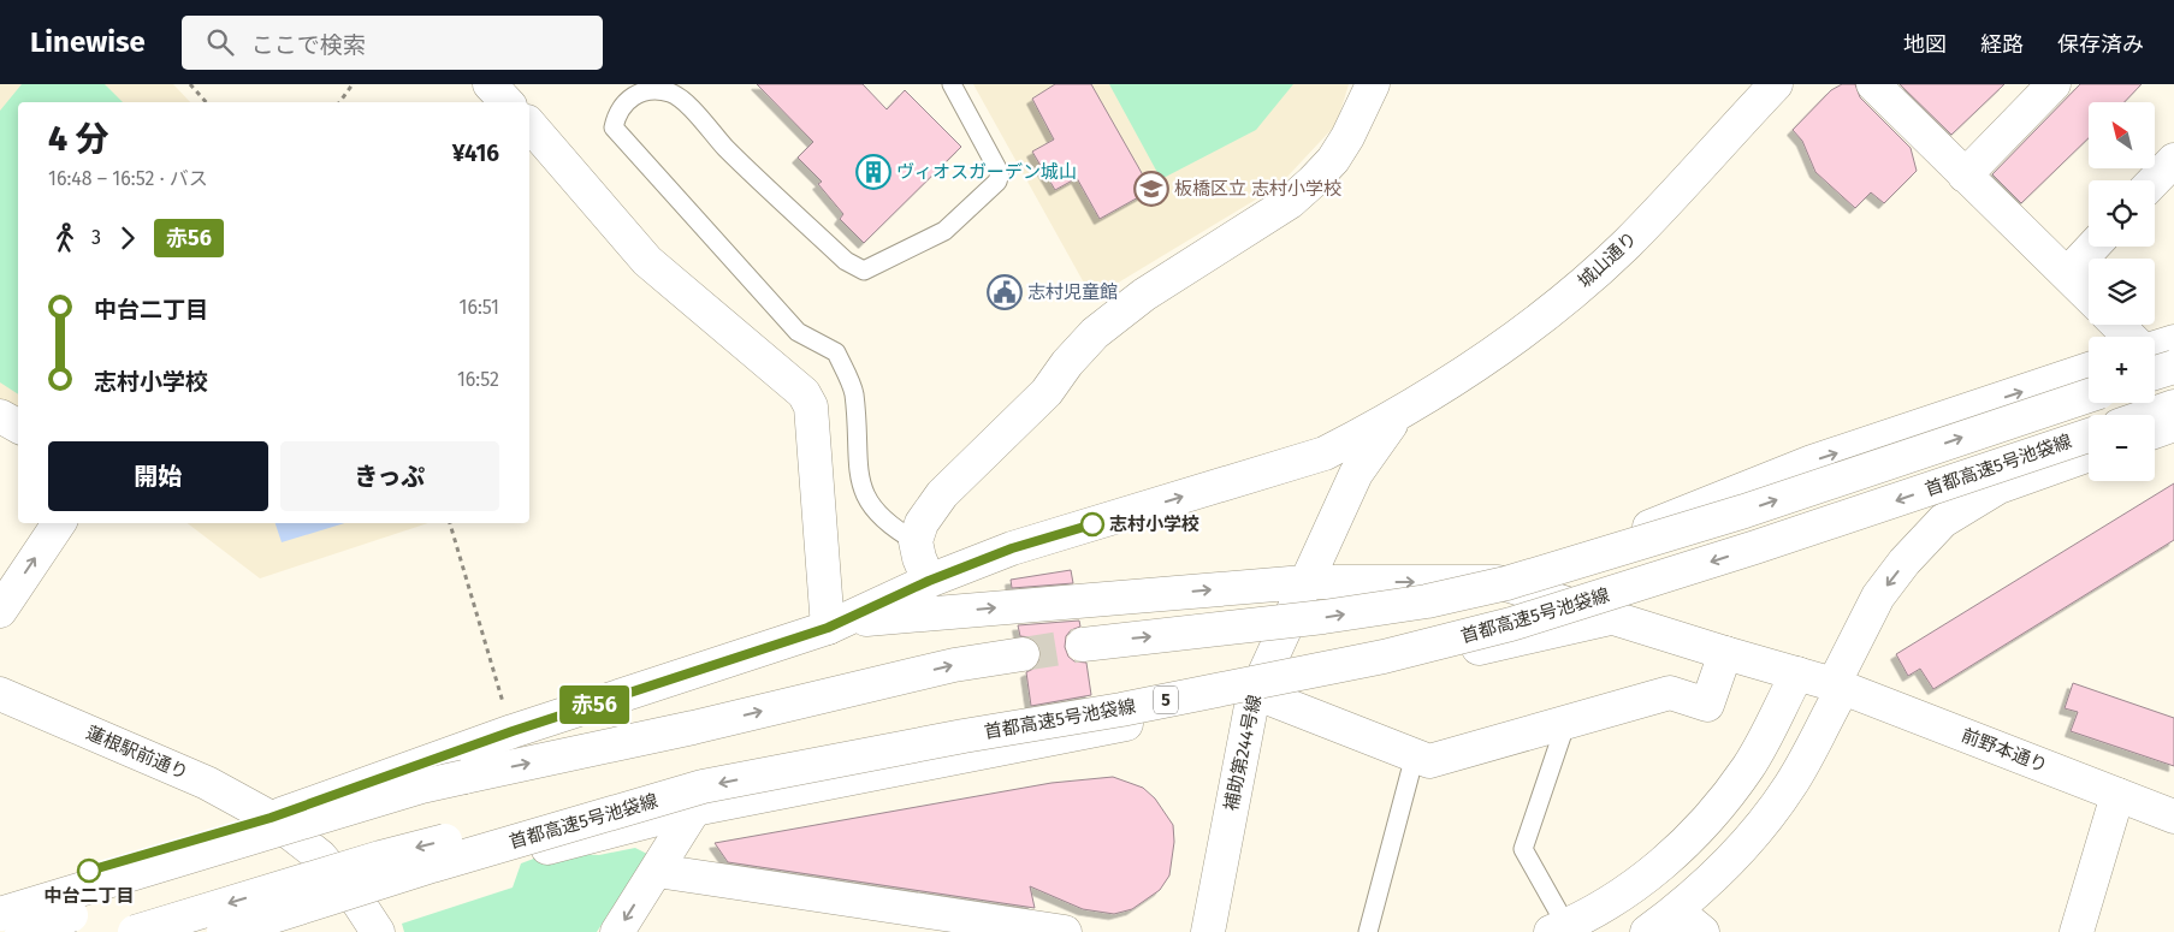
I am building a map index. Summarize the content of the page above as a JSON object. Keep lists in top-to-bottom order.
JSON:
{
  "streets": {
    "main road": [
      "城山通り",
      "首都高速5号池袋線",
      "5",
      "前野本通り",
      "蓮根駅前通り",
      "補助第244号線"
    ]
  },
  "crossings": [
    ["城山通り", "補助第244号線"]
  ],
  "places": {
    "building": ["ヴィオスガーデン城山"],
    "school or university": ["板橋区立 志村小学校"],
    "public building": ["志村児童館"],
    "other": ["志村小学校", "中台二丁目"]
  },
  "lines": ["bus line 赤56"],
  "north": "top left",
  "page": {
    "header": "Linewise",
    "search": "ここで検索",
    "nav": ["地図", "経路", "保存済み"],
    "on_map": "赤56",
    "map_buttons": ["+", "−"],
    "heading": ["4 分", "16:48 – 16:52 · バス", "¥416"],
    "legs": ["3", "赤56"],
    "list": [
      {
        "name": "中台二丁目",
        "value": "16:51"
      },
      {
        "name": "志村小学校",
        "value": "16:52"
      }
    ],
    "buttons": ["開始", "きっぷ"]
  }
}
